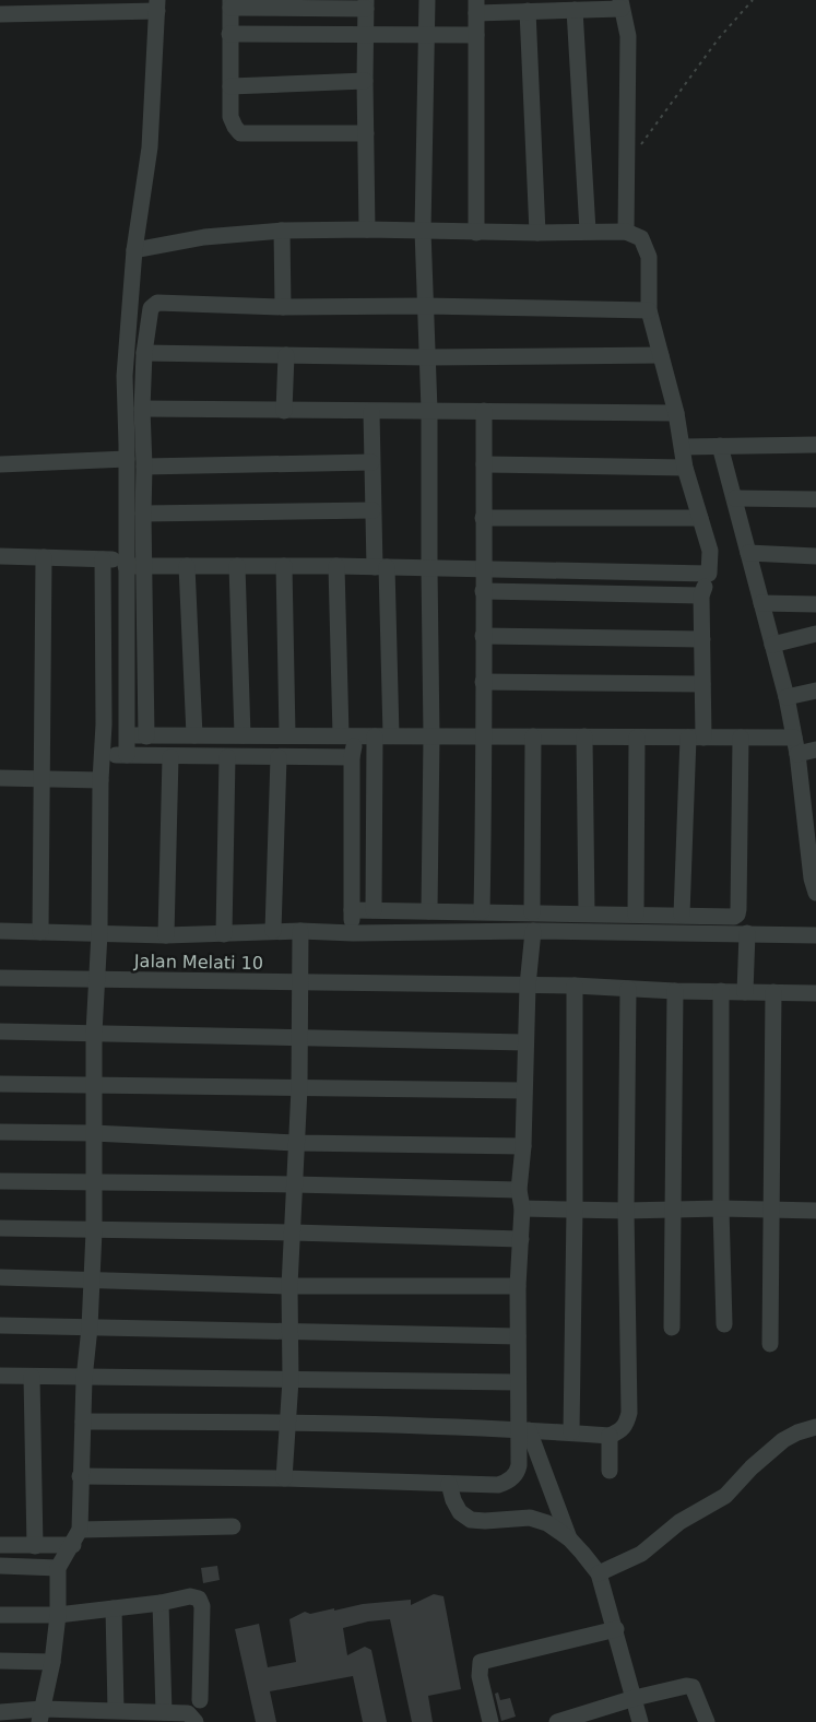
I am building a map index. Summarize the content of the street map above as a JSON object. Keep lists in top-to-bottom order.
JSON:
{
  "streets": {
    "street": ["Jalan Melati 10"]
  }
}
